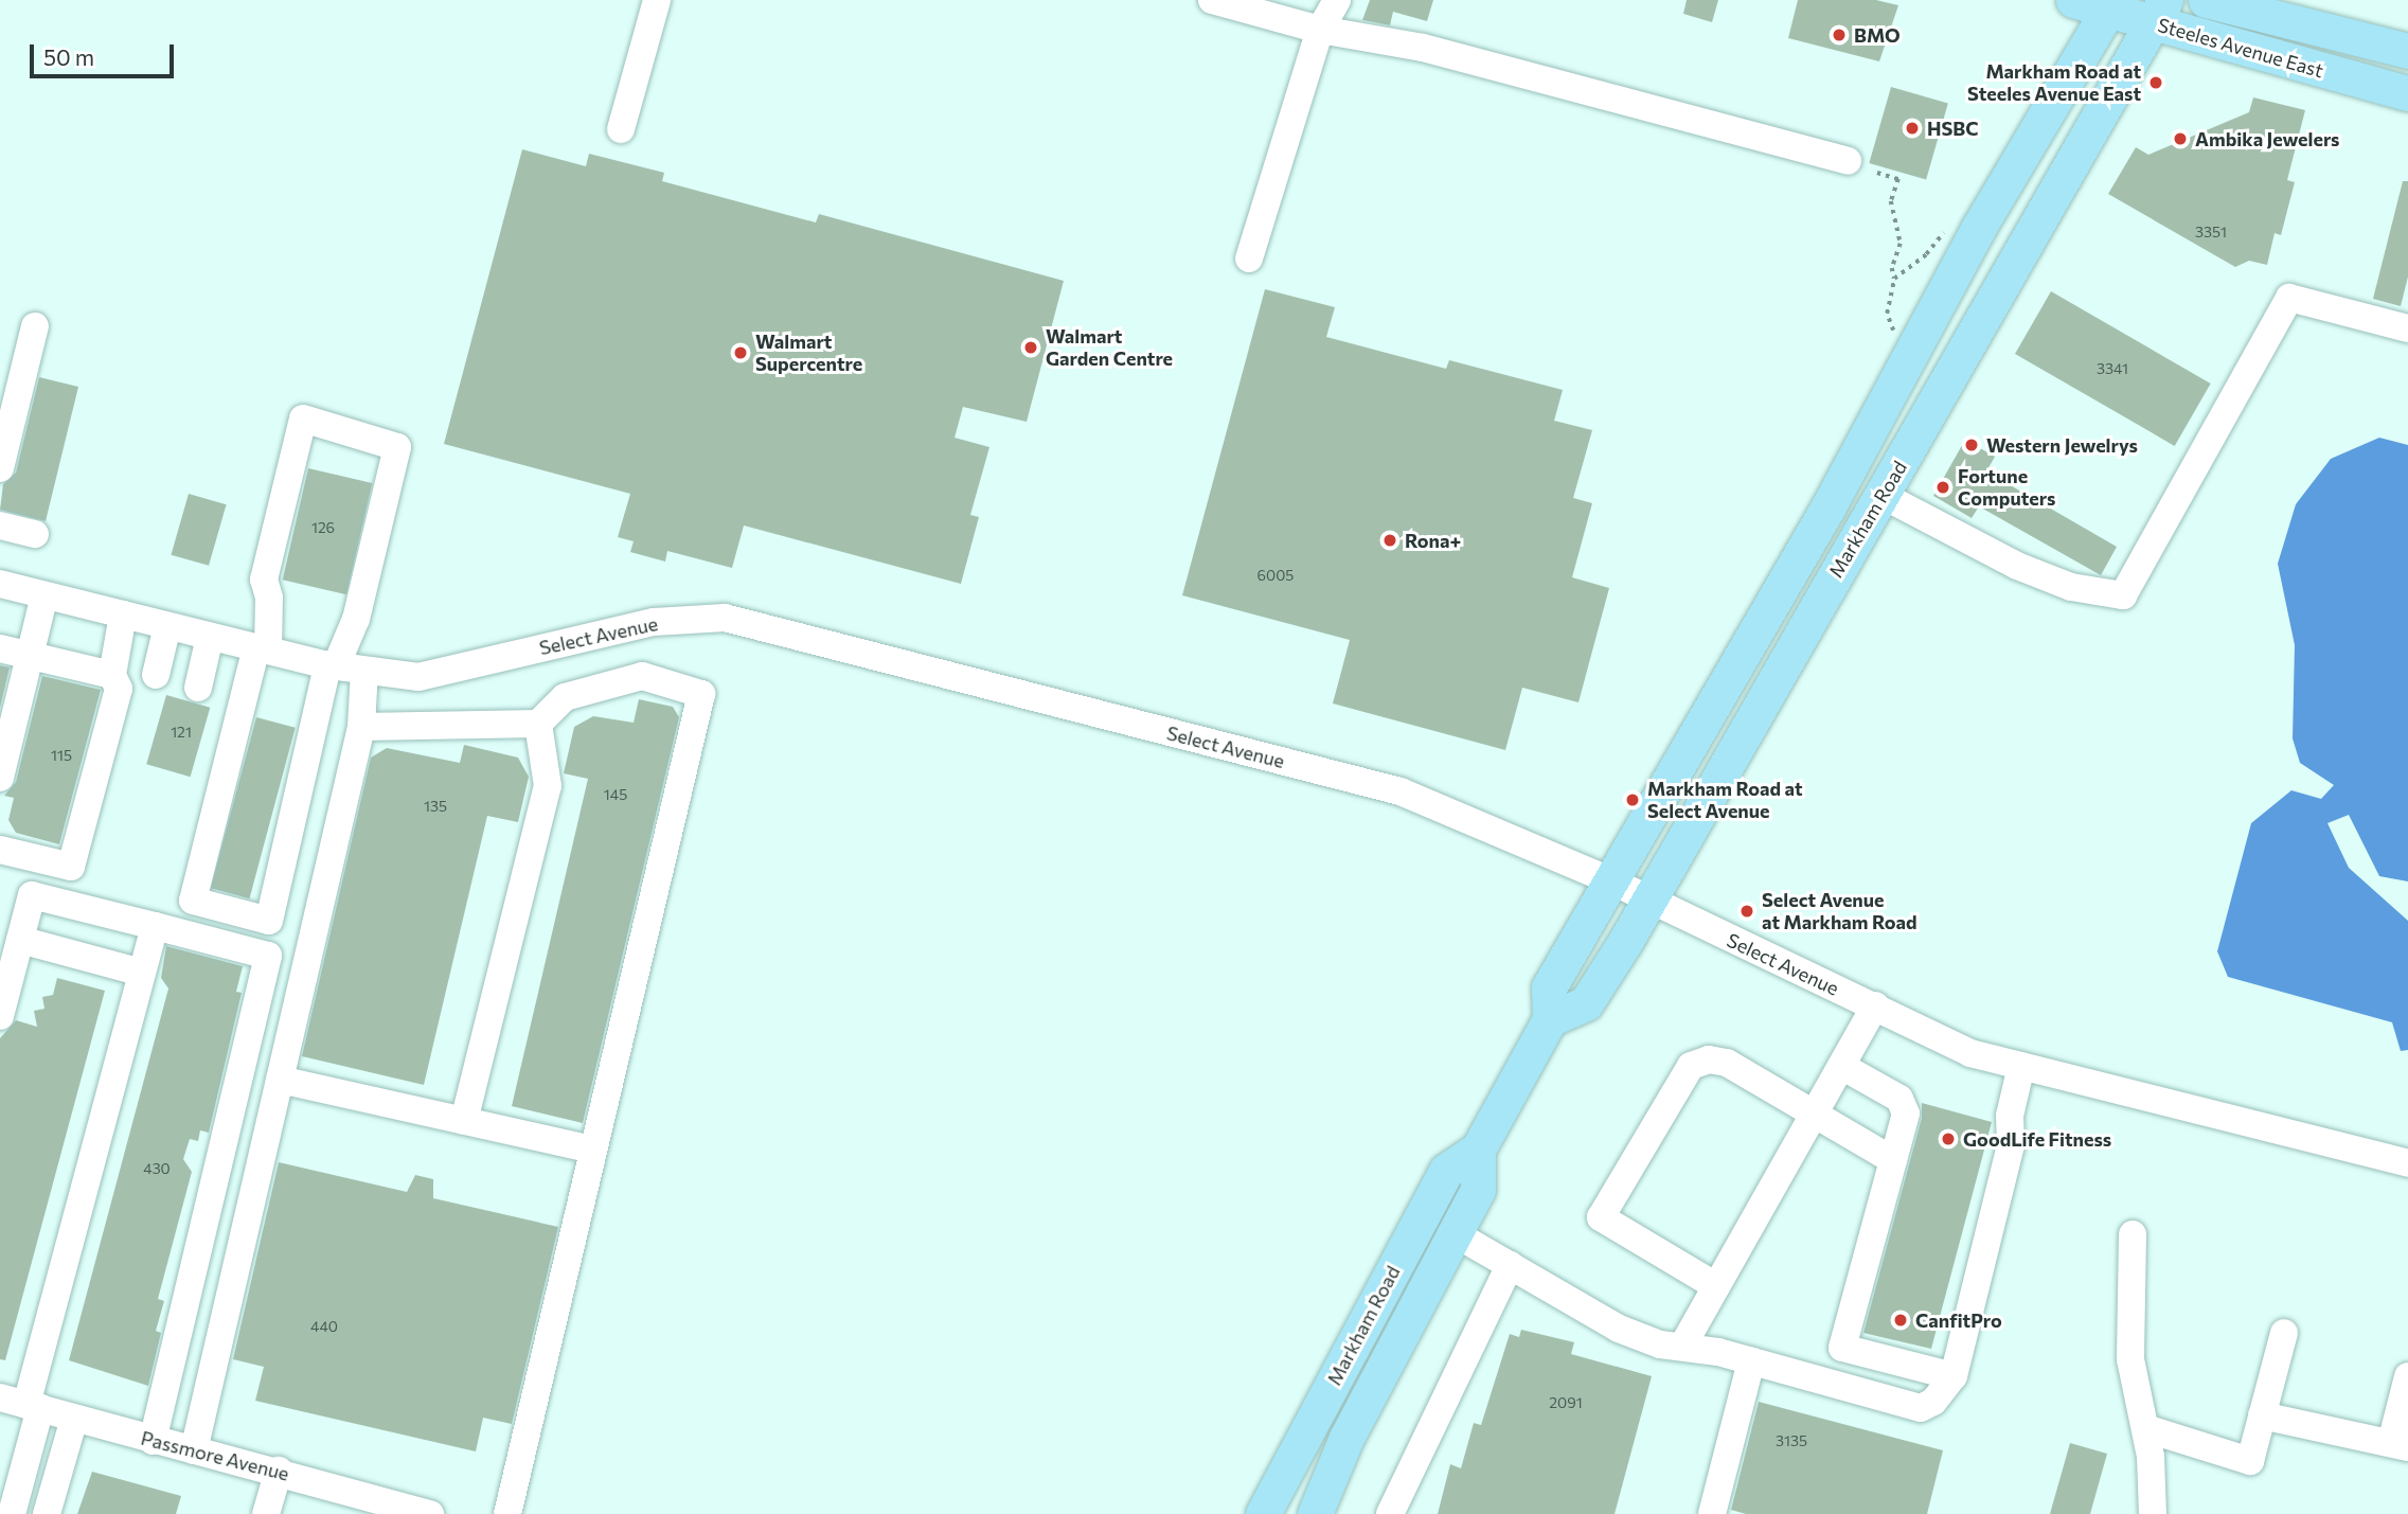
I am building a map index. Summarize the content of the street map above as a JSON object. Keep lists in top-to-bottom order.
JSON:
{
  "streets": {
    "main road": ["Steeles Avenue East", "Markham Road"],
    "street": ["Select Avenue", "Passmore Avenue"]
  },
  "crossings": [
    ["Steeles Avenue East", "Markham Road"],
    ["Markham Road", "Select Avenue"]
  ],
  "places": [
    "BMO",
    "Markham Road at Steeles Avenue East",
    "HSBC",
    "Ambika Jewelers",
    "Walmart Garden Centre",
    "Walmart Supercentre",
    "Western Jewelrys",
    "Fortune Computers",
    "Rona+",
    "Markham Road at Select Avenue",
    "Select Avenue at Markham Road",
    "GoodLife Fitness",
    "CanfitPro"
  ],
  "house_numbers": [
    "3351",
    "3341",
    "126",
    "6005",
    "121",
    "115",
    "145",
    "135",
    "430",
    "440",
    "2091",
    "3135"
  ],
  "scale_bar": "50 m"
}
